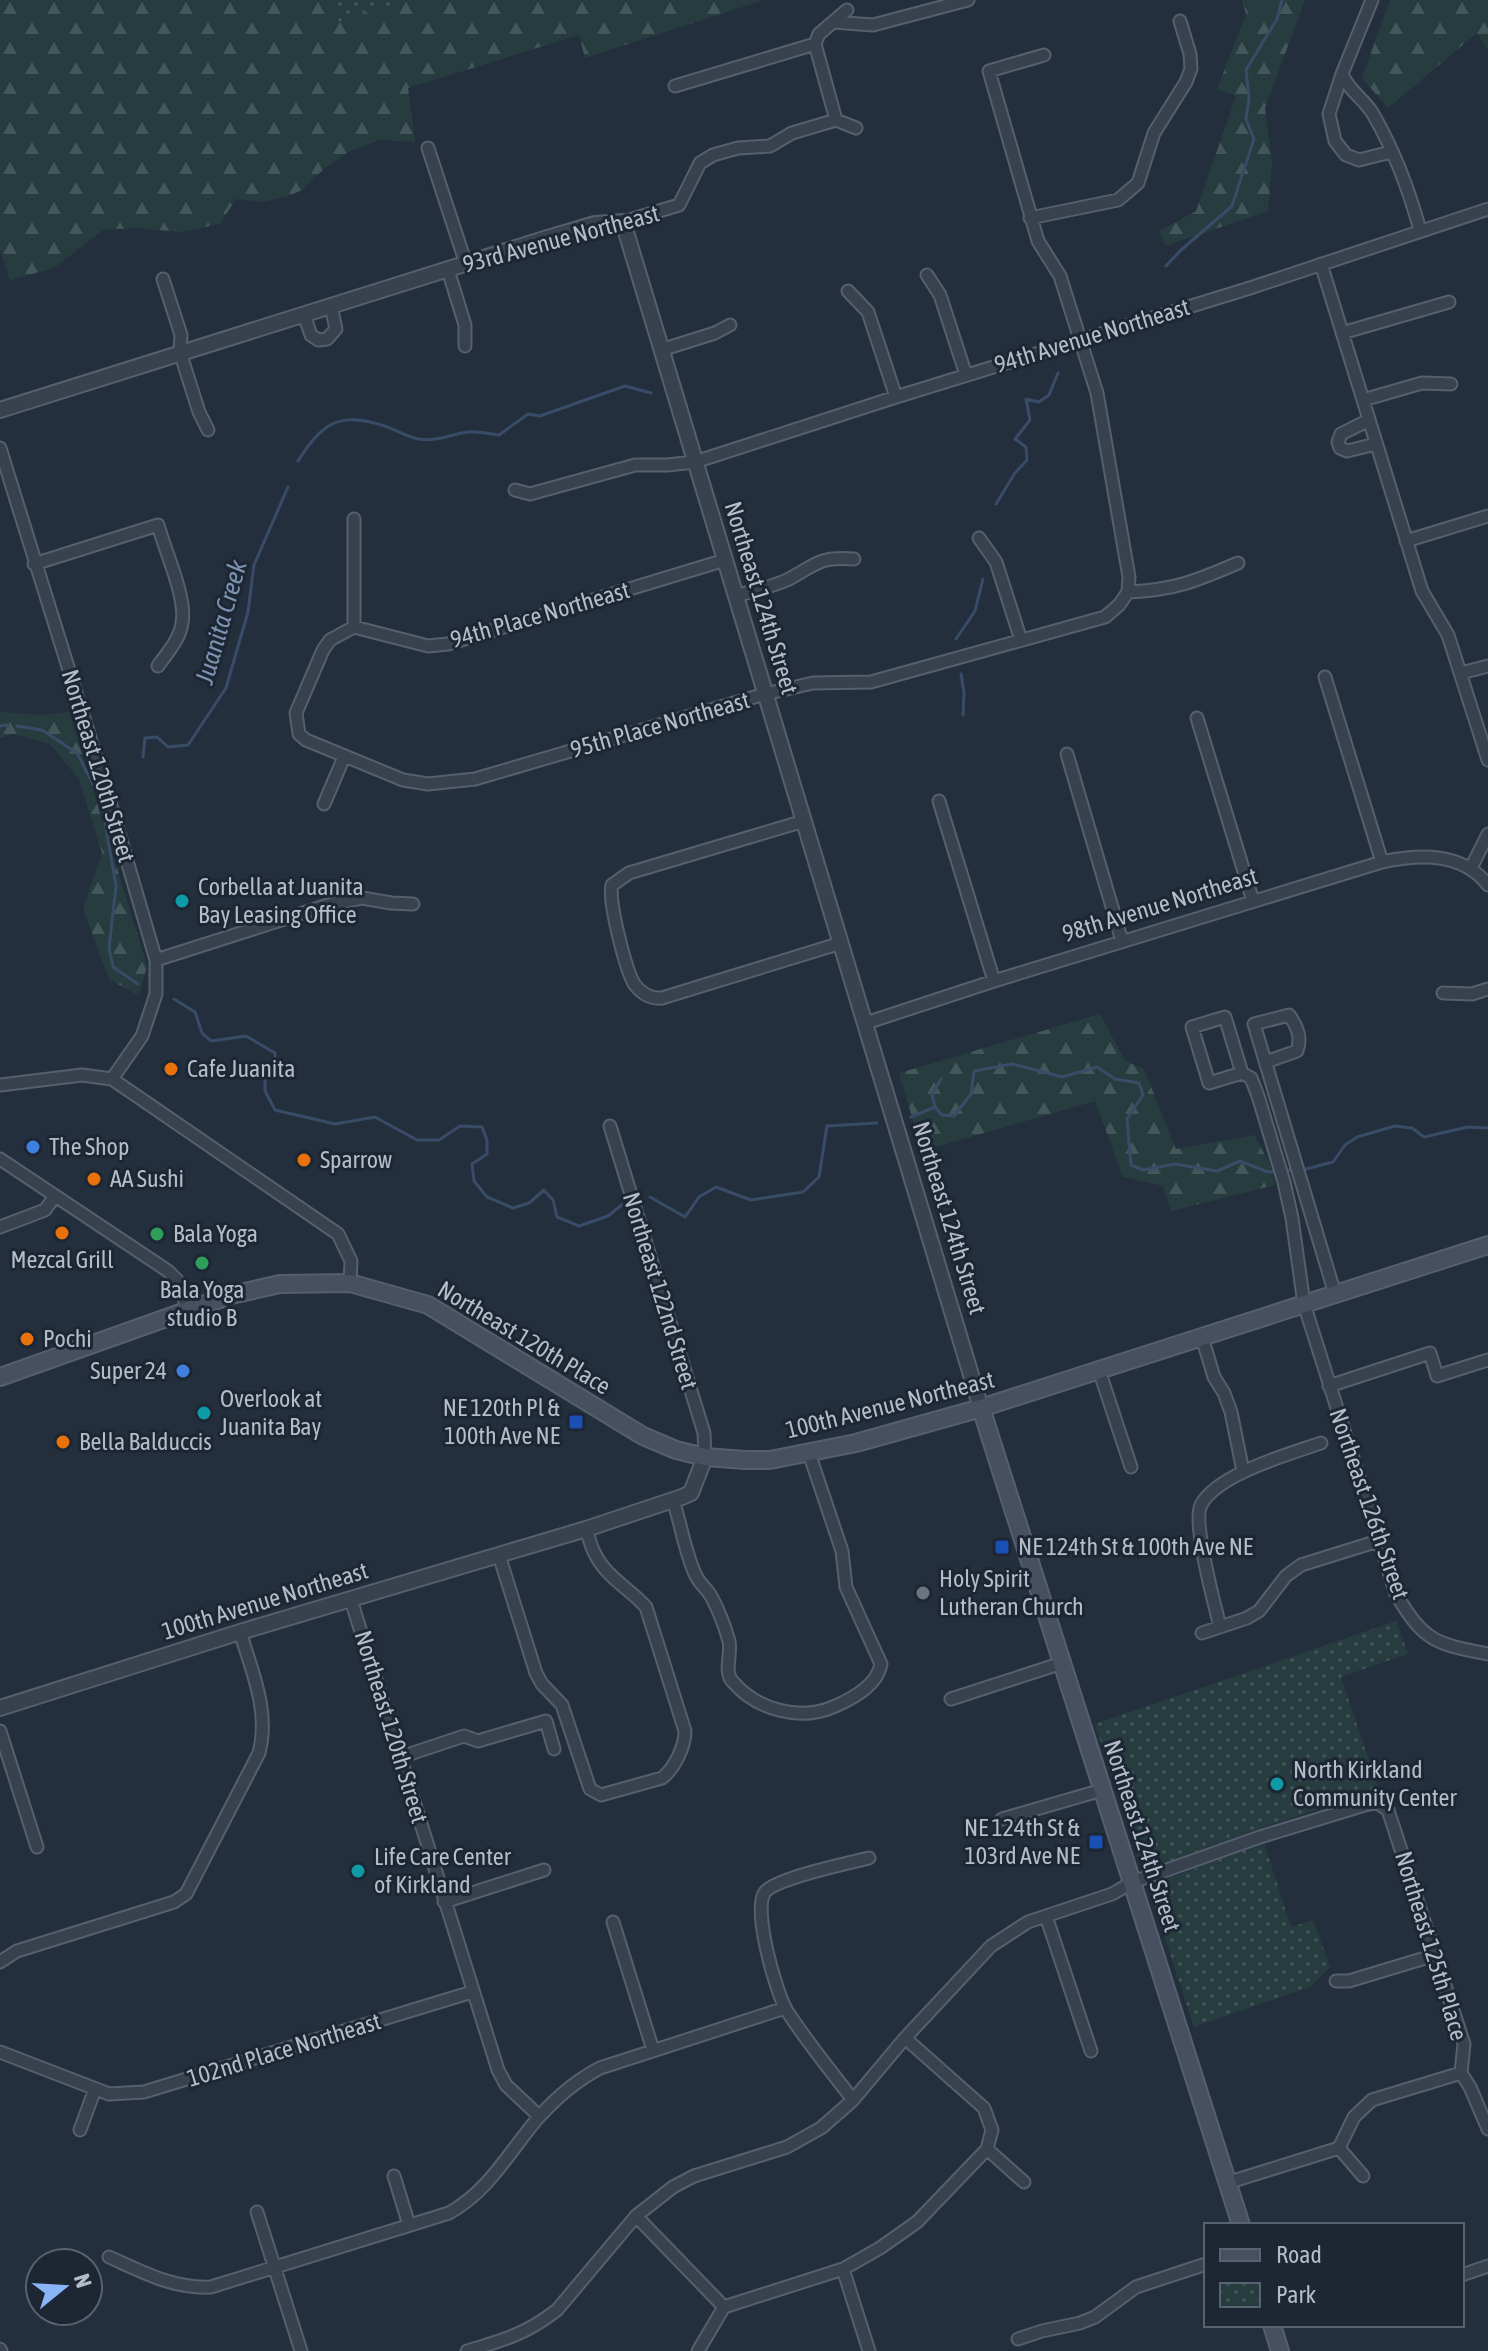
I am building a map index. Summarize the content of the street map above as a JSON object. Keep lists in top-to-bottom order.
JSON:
{
  "streets": {
    "main road": ["Northeast 124th Street", "Northeast 120th Place", "100th Avenue Northeast"],
    "street": [
      "93rd Avenue Northeast",
      "94th Avenue Northeast",
      "94th Place Northeast",
      "95th Place Northeast",
      "Northeast 120th Street",
      "98th Avenue Northeast",
      "Northeast 122nd Street",
      "Northeast 126th Street",
      "Northeast 125th Place",
      "102nd Place Northeast"
    ]
  },
  "crossings": [
    ["93rd Avenue Northeast", "Northeast 124th Street"],
    ["94th Avenue Northeast", "Northeast 124th Street"],
    ["Northeast 124th Street", "94th Place Northeast"],
    ["Northeast 124th Street", "95th Place Northeast"],
    ["Northeast 124th Street", "98th Avenue Northeast"],
    ["Northeast 124th Street", "100th Avenue Northeast"],
    ["Northeast 124th Street", "Northeast 125th Place"],
    ["94th Place Northeast", "95th Place Northeast"],
    ["Northeast 120th Street", "100th Avenue Northeast"],
    ["Northeast 120th Street", "102nd Place Northeast"],
    ["Northeast 122nd Street", "Northeast 120th Place"],
    ["Northeast 122nd Street", "100th Avenue Northeast"],
    ["Northeast 120th Place", "100th Avenue Northeast"],
    ["100th Avenue Northeast", "Northeast 126th Street"]
  ],
  "water": ["Juanita Creek"],
  "places": {
    "other": [
      "Corbella at Juanita Bay Leasing Office",
      "Cafe Juanita",
      "The Shop",
      "Sparrow",
      "AA Sushi",
      "Mezcal Grill",
      "Bala Yoga",
      "Bala Yoga studio B",
      "Pochi",
      "Super 24",
      "Overlook at Juanita Bay",
      "Bella Balduccis",
      "Holy Spirit Lutheran Church",
      "North Kirkland Community Center",
      "Life Care Center of Kirkland"
    ],
    "transit": ["NE 120th Pl & 100th Ave NE", "NE 124th St & 100th Ave NE", "NE 124th St & 103rd Ave NE"]
  },
  "legend": ["Road", "Park"],
  "north": "right"
}
